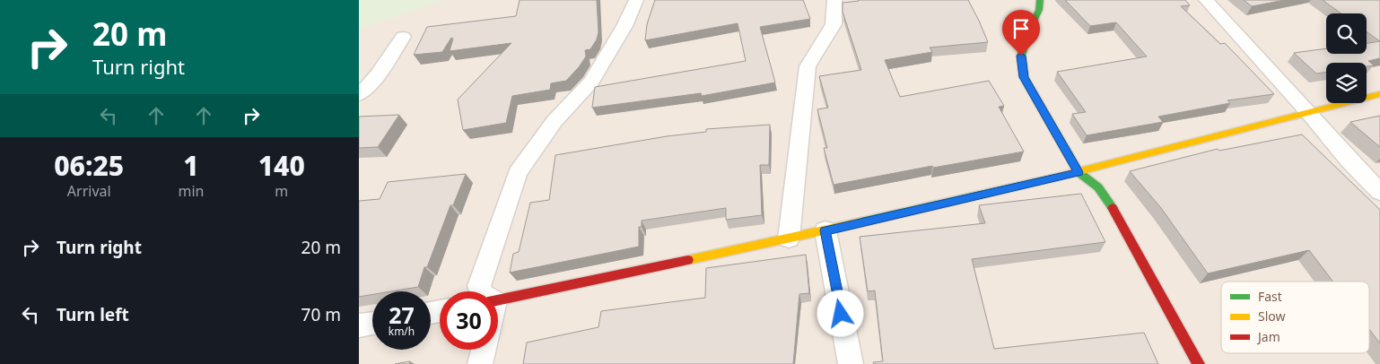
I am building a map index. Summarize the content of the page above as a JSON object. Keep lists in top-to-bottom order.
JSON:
{
  "legend": ["Fast", "Slow", "Jam"],
  "page": {
    "turn": ["20 m", "Turn right"],
    "eta": [
      "06:25",
      "Arrival",
      "1",
      "min",
      "140",
      "m"
    ],
    "list": [
      {
        "name": "Turn right",
        "value": "20 m"
      },
      {
        "name": "Turn left",
        "value": "70 m"
      }
    ],
    "speed": "27 km/h",
    "limit": "30"
  }
}
